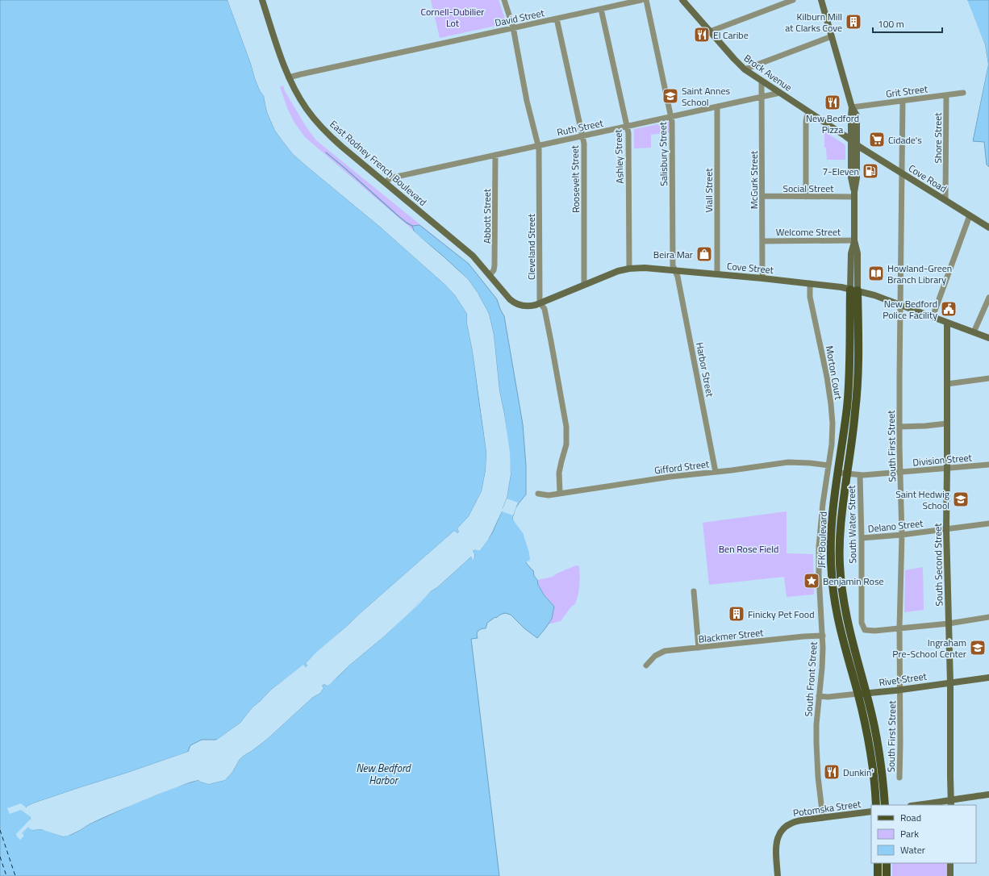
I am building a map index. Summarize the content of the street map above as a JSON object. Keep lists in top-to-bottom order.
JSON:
{
  "streets": {
    "main road": [
      "Brock Avenue",
      "East Rodney French Boulevard",
      "Cove Road",
      "Cove Street",
      "JFK Boulevard",
      "South Second Street",
      "Rivet Street",
      "Potomska Street"
    ],
    "street": [
      "David Street",
      "Grit Street",
      "Ruth Street",
      "Shore Street",
      "Salisbury Street",
      "Ashley Street",
      "Roosevelt Street",
      "McGurk Street",
      "Social Street",
      "Viall Street",
      "Abbott Street",
      "Welcome Street",
      "Cleveland Street",
      "Harbor Street",
      "Morton Court",
      "South First Street",
      "Division Street",
      "Gifford Street",
      "South Water Street",
      "Delano Street",
      "Blackmer Street",
      "South Front Street"
    ]
  },
  "crossings": [
    ["David Street", "Ashley Street"],
    ["David Street", "East Rodney French Boulevard"],
    ["David Street", "Roosevelt Street"],
    ["David Street", "Cleveland Street"],
    ["Brock Avenue", "Ruth Street"],
    ["Brock Avenue", "Cove Road"],
    ["Brock Avenue", "McGurk Street"],
    ["Grit Street", "Shore Street"],
    ["Grit Street", "South First Street"],
    ["Ruth Street", "Salisbury Street"],
    ["Ruth Street", "Ashley Street"],
    ["Ruth Street", "East Rodney French Boulevard"],
    ["Ruth Street", "Roosevelt Street"],
    ["Ruth Street", "McGurk Street"],
    ["Ruth Street", "Viall Street"],
    ["Ruth Street", "Abbott Street"],
    ["Ruth Street", "Cleveland Street"],
    ["Shore Street", "Cove Road"],
    ["Salisbury Street", "Cove Street"],
    ["Salisbury Street", "Harbor Street"],
    ["Ashley Street", "Cove Street"],
    ["East Rodney French Boulevard", "Abbott Street"],
    ["East Rodney French Boulevard", "Cove Street"],
    ["Cove Road", "South First Street"],
    ["Roosevelt Street", "Cove Street"],
    ["McGurk Street", "Social Street"],
    ["McGurk Street", "Welcome Street"],
    ["McGurk Street", "Cove Street"],
    ["Viall Street", "Cove Street"],
    ["Cleveland Street", "Cove Street"],
    ["Cleveland Street", "Gifford Street"],
    ["Cove Street", "Harbor Street"],
    ["Cove Street", "Morton Court"],
    ["Cove Street", "South First Street"],
    ["Cove Street", "JFK Boulevard"],
    ["Cove Street", "South Second Street"],
    ["Harbor Street", "Gifford Street"],
    ["Morton Court", "Gifford Street"],
    ["Morton Court", "South Front Street"],
    ["South First Street", "Division Street"],
    ["South First Street", "South Water Street"],
    ["South First Street", "Delano Street"],
    ["South First Street", "Rivet Street"],
    ["Division Street", "South Water Street"],
    ["Division Street", "JFK Boulevard"],
    ["Division Street", "South Second Street"],
    ["Gifford Street", "South Front Street"],
    ["South Water Street", "Delano Street"],
    ["Delano Street", "South Second Street"],
    ["JFK Boulevard", "Rivet Street"],
    ["South Second Street", "Rivet Street"],
    ["Blackmer Street", "South Front Street"],
    ["South Front Street", "Rivet Street"],
    ["South Front Street", "Potomska Street"]
  ],
  "water": ["New Bedford Harbor"],
  "parks": ["Cornell-Dubilier Lot", "Ben Rose Field"],
  "places": {
    "building": ["Kilburn Mill at Clarks Cove", "Finicky Pet Food"],
    "restaurant": ["El Caribe", "New Bedford Pizza", "Dunkin'"],
    "school or university": ["Saint Annes School", "Saint Hedwig School", "Ingraham Pre-School Center"],
    "supermarket": ["Cidade's"],
    "fuel station": ["7-Eleven"],
    "shop": ["Beira Mar"],
    "library": ["Howland-Green Branch Library"],
    "public building": ["New Bedford Police Facility"],
    "place": ["Benjamin Rose"]
  },
  "legend": ["Road", "Park", "Water"],
  "scale_bar": "100 m"
}
